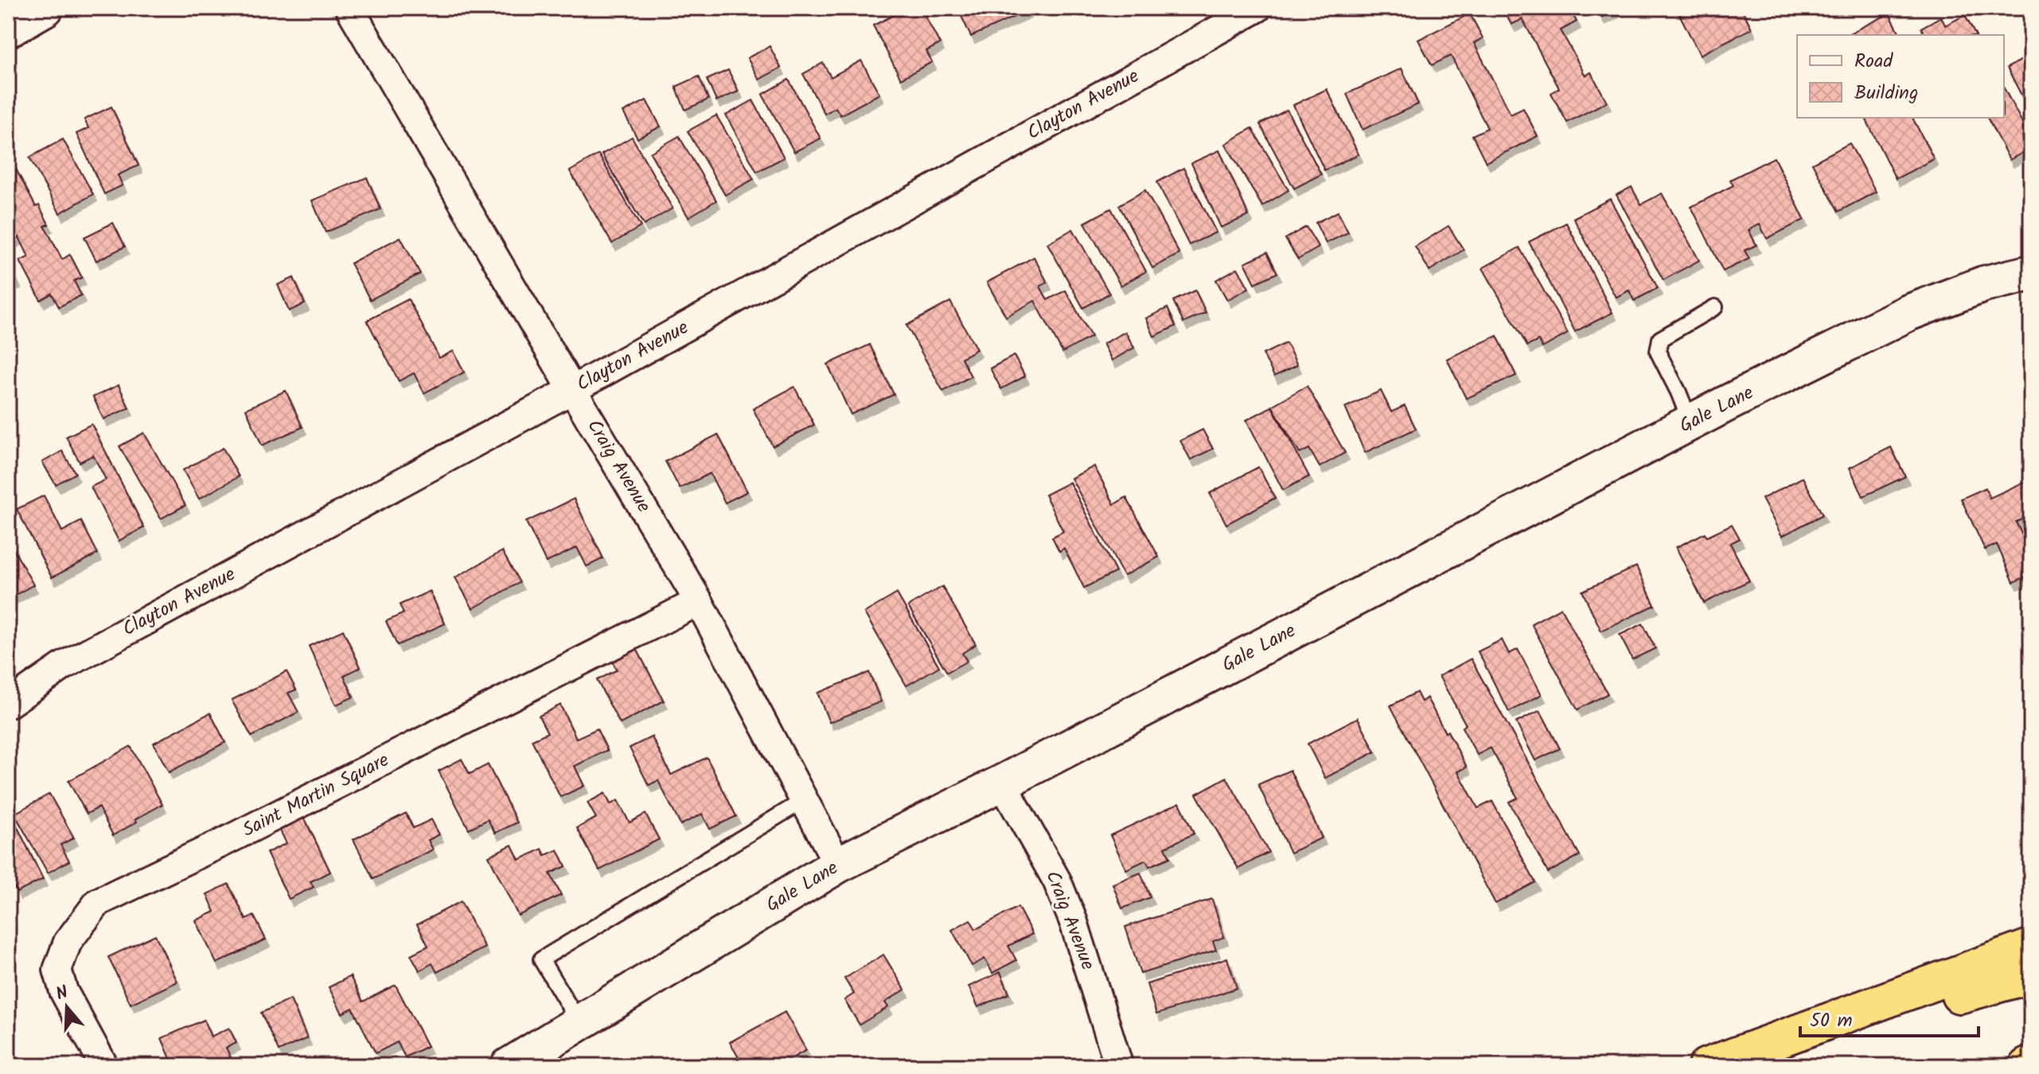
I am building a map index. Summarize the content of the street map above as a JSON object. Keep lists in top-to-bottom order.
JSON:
{
  "streets": {
    "street": [
      "Clayton Avenue",
      "Gale Lane",
      "Craig Avenue",
      "Saint Martin Square"
    ]
  },
  "crossings": [
    ["Clayton Avenue", "Craig Avenue"],
    ["Gale Lane", "Craig Avenue"],
    ["Craig Avenue", "Saint Martin Square"]
  ],
  "legend": ["Road", "Building"],
  "scale_bar": "50 m",
  "north": "top"
}
